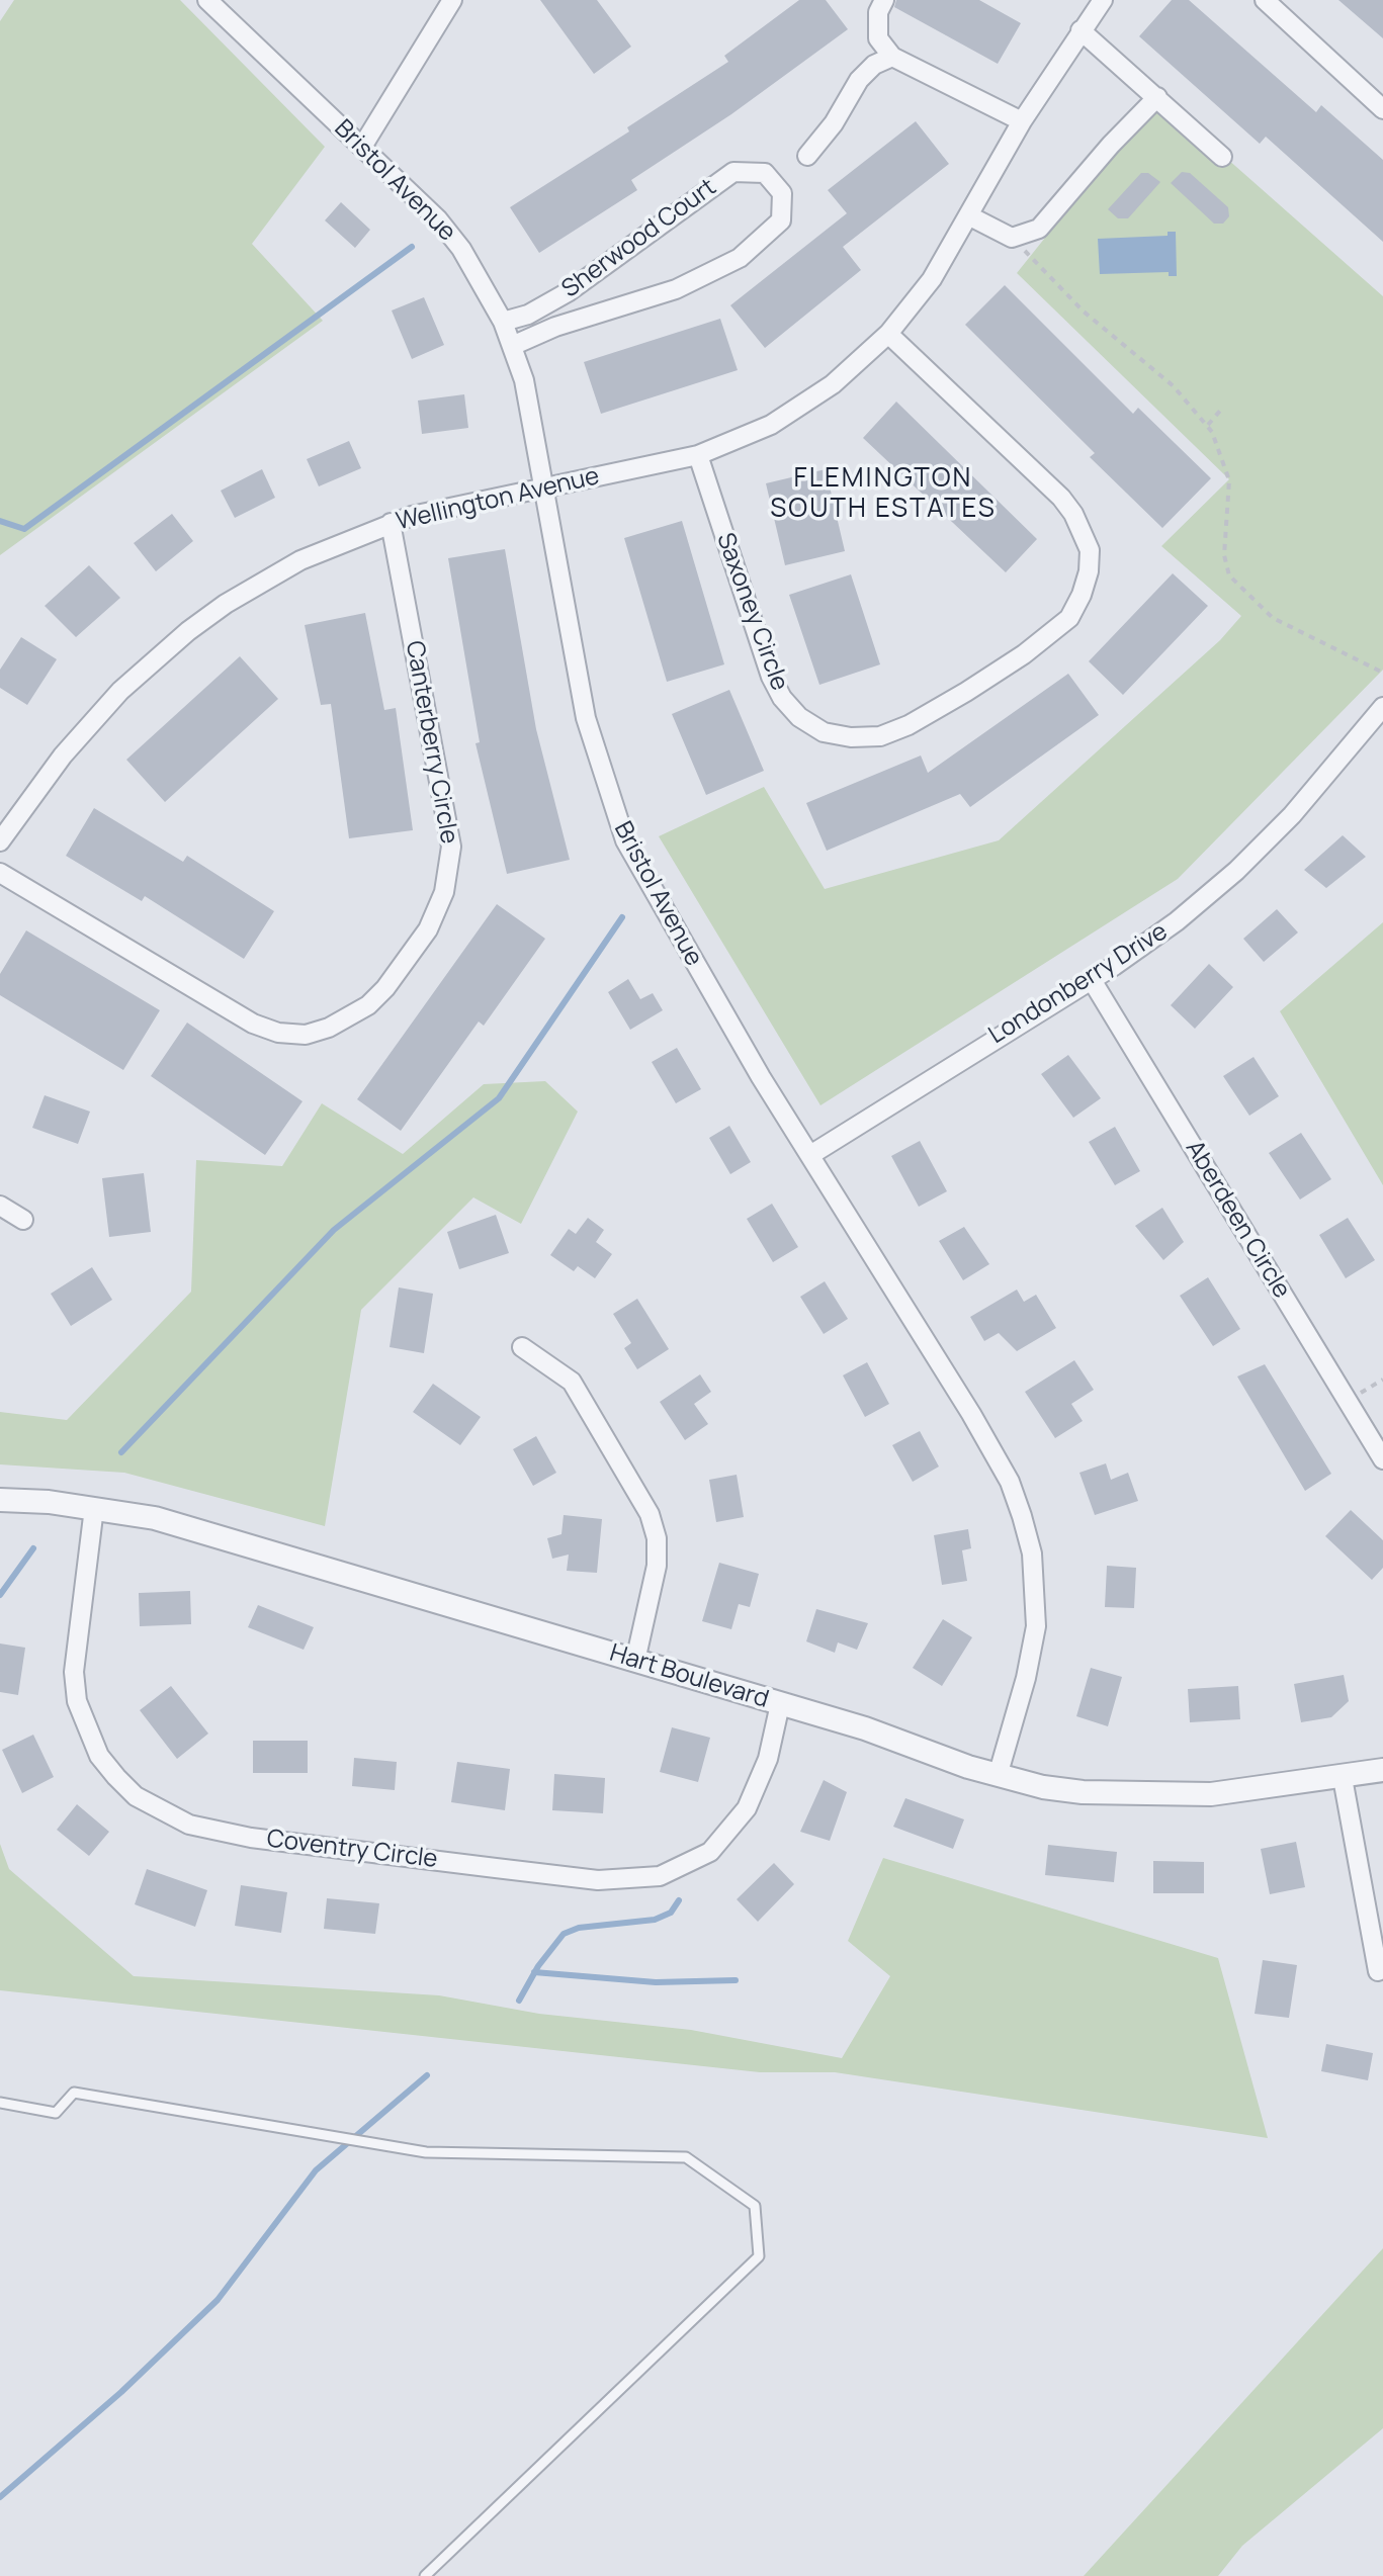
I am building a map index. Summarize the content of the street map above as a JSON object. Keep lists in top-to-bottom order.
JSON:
{
  "streets": {
    "street": [
      "Bristol Avenue",
      "Sherwood Court",
      "Wellington Avenue",
      "Saxoney Circle",
      "Canterberry Circle",
      "Londonberry Drive",
      "Aberdeen Circle",
      "Hart Boulevard",
      "Coventry Circle"
    ]
  },
  "crossings": [
    ["Bristol Avenue", "Sherwood Court"],
    ["Bristol Avenue", "Wellington Avenue"],
    ["Bristol Avenue", "Londonberry Drive"],
    ["Bristol Avenue", "Hart Boulevard"],
    ["Wellington Avenue", "Saxoney Circle"],
    ["Wellington Avenue", "Canterberry Circle"],
    ["Londonberry Drive", "Aberdeen Circle"],
    ["Hart Boulevard", "Coventry Circle"]
  ],
  "districts": ["FLEMINGTON SOUTH ESTATES"]
}
